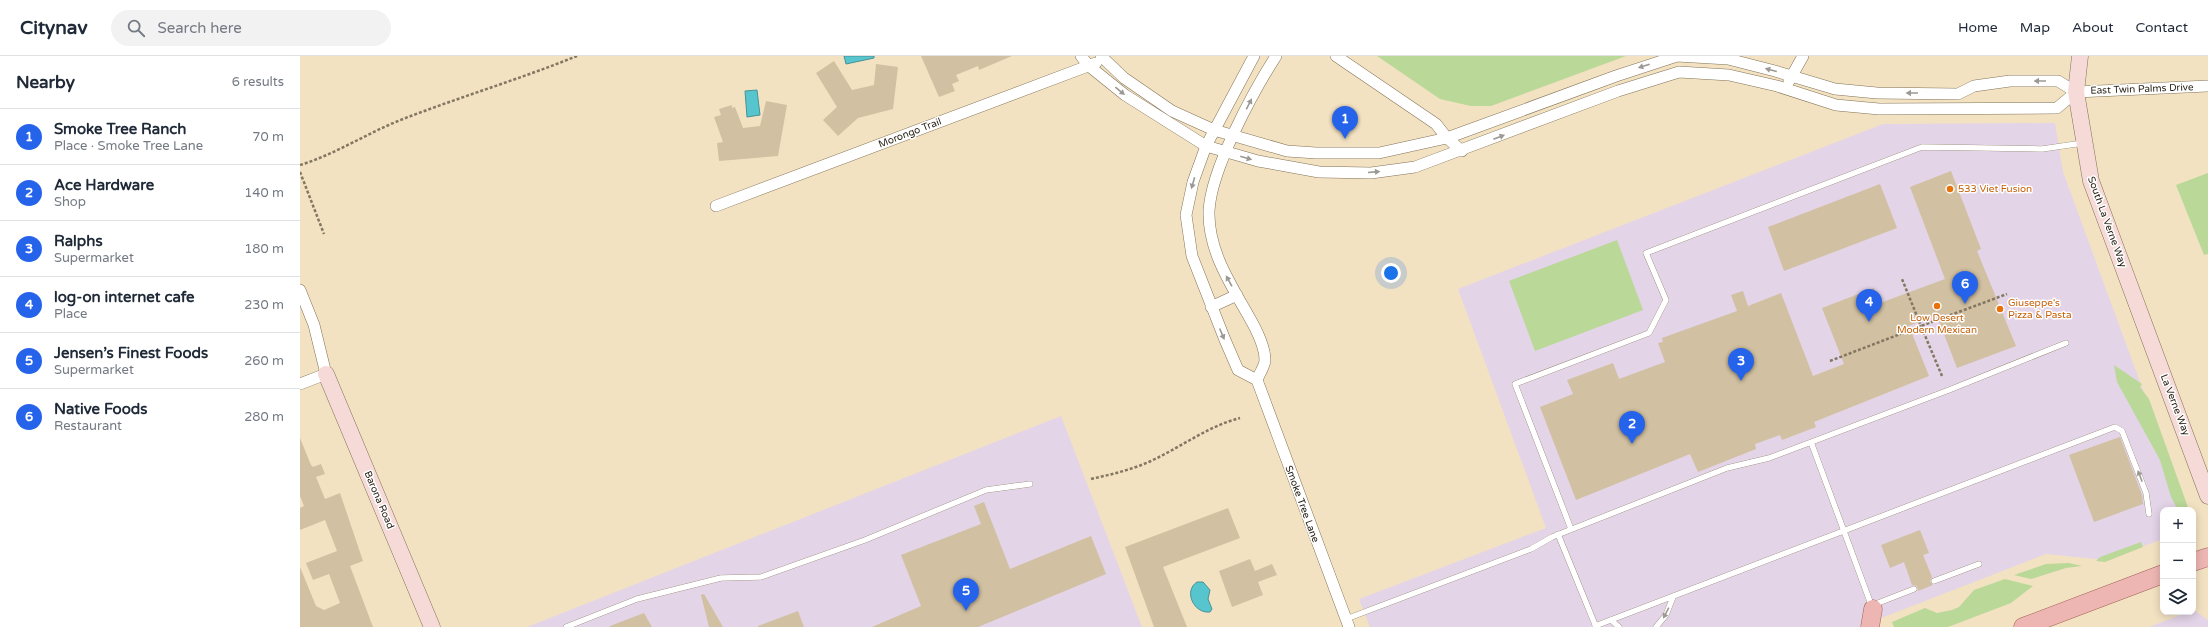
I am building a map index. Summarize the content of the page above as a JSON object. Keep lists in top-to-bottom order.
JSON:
{
  "streets": {
    "street": [
      "East Twin Palms Drive",
      "Morongo Trail",
      "South La Verne Way",
      "La Verne Way",
      "Barona Road",
      "Smoke Tree Lane"
    ]
  },
  "crossings": [
    ["East Twin Palms Drive", "South La Verne Way"],
    ["South La Verne Way", "La Verne Way"]
  ],
  "places": ["533 Viet Fusion", "Low Desert Modern Mexican", "Giuseppe's Pizza & Pasta"],
  "page": {
    "header": "Citynav",
    "search": "Search here",
    "nav": [
      "Home",
      "Map",
      "About",
      "Contact"
    ],
    "heading": ["Nearby", "6 results"],
    "pins": [
      "1",
      "6",
      "4",
      "3",
      "2",
      "5"
    ],
    "list": [
      {
        "mark": "1",
        "name": "Smoke Tree Ranch",
        "note": "Place · Smoke Tree Lane",
        "value": "70 m"
      },
      {
        "mark": "2",
        "name": "Ace Hardware",
        "note": "Shop",
        "value": "140 m"
      },
      {
        "mark": "3",
        "name": "Ralphs",
        "note": "Supermarket",
        "value": "180 m"
      },
      {
        "mark": "4",
        "name": "log-on internet cafe",
        "note": "Place",
        "value": "230 m"
      },
      {
        "mark": "5",
        "name": "Jensen’s Finest Foods",
        "note": "Supermarket",
        "value": "260 m"
      },
      {
        "mark": "6",
        "name": "Native Foods",
        "note": "Restaurant",
        "value": "280 m"
      }
    ],
    "map_buttons": ["+", "−"]
  }
}
